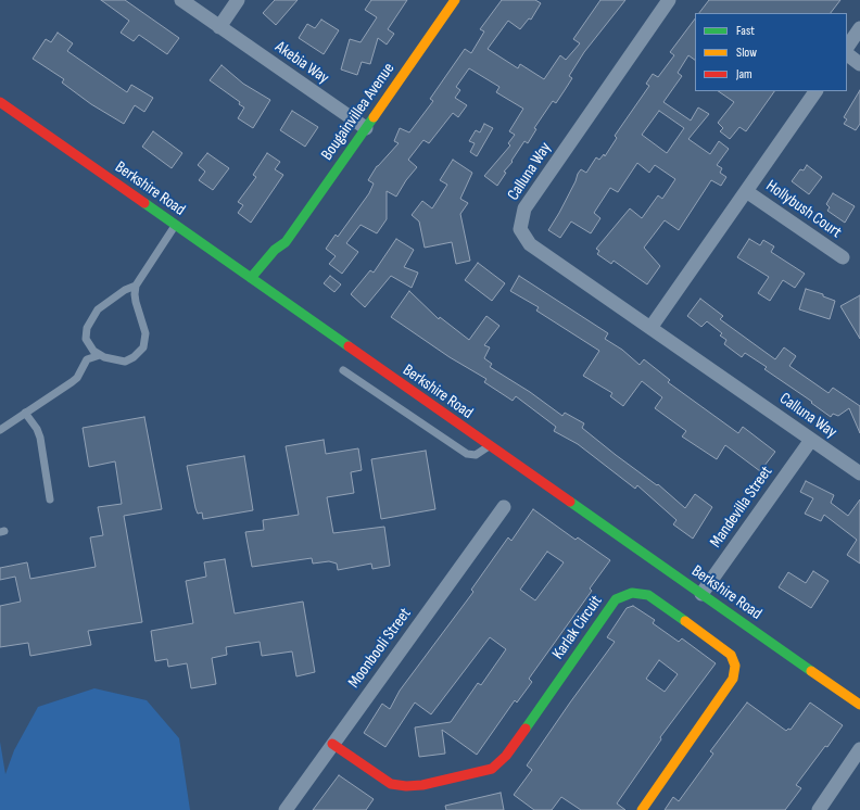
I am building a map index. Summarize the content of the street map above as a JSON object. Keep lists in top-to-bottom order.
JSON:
{
  "streets": {
    "street": [
      "Akebia Way",
      "Bougainvillea Avenue",
      "Calluna Way",
      "Berkshire Road",
      "Hollybush Court",
      "Mandevilla Street",
      "Karlak Circuit",
      "Moonbooli Street"
    ]
  },
  "crossings": [
    ["Akebia Way", "Bougainvillea Avenue"],
    ["Bougainvillea Avenue", "Berkshire Road"],
    ["Calluna Way", "Mandevilla Street"],
    ["Berkshire Road", "Mandevilla Street"],
    ["Karlak Circuit", "Moonbooli Street"]
  ],
  "legend": ["Fast", "Slow", "Jam"]
}
